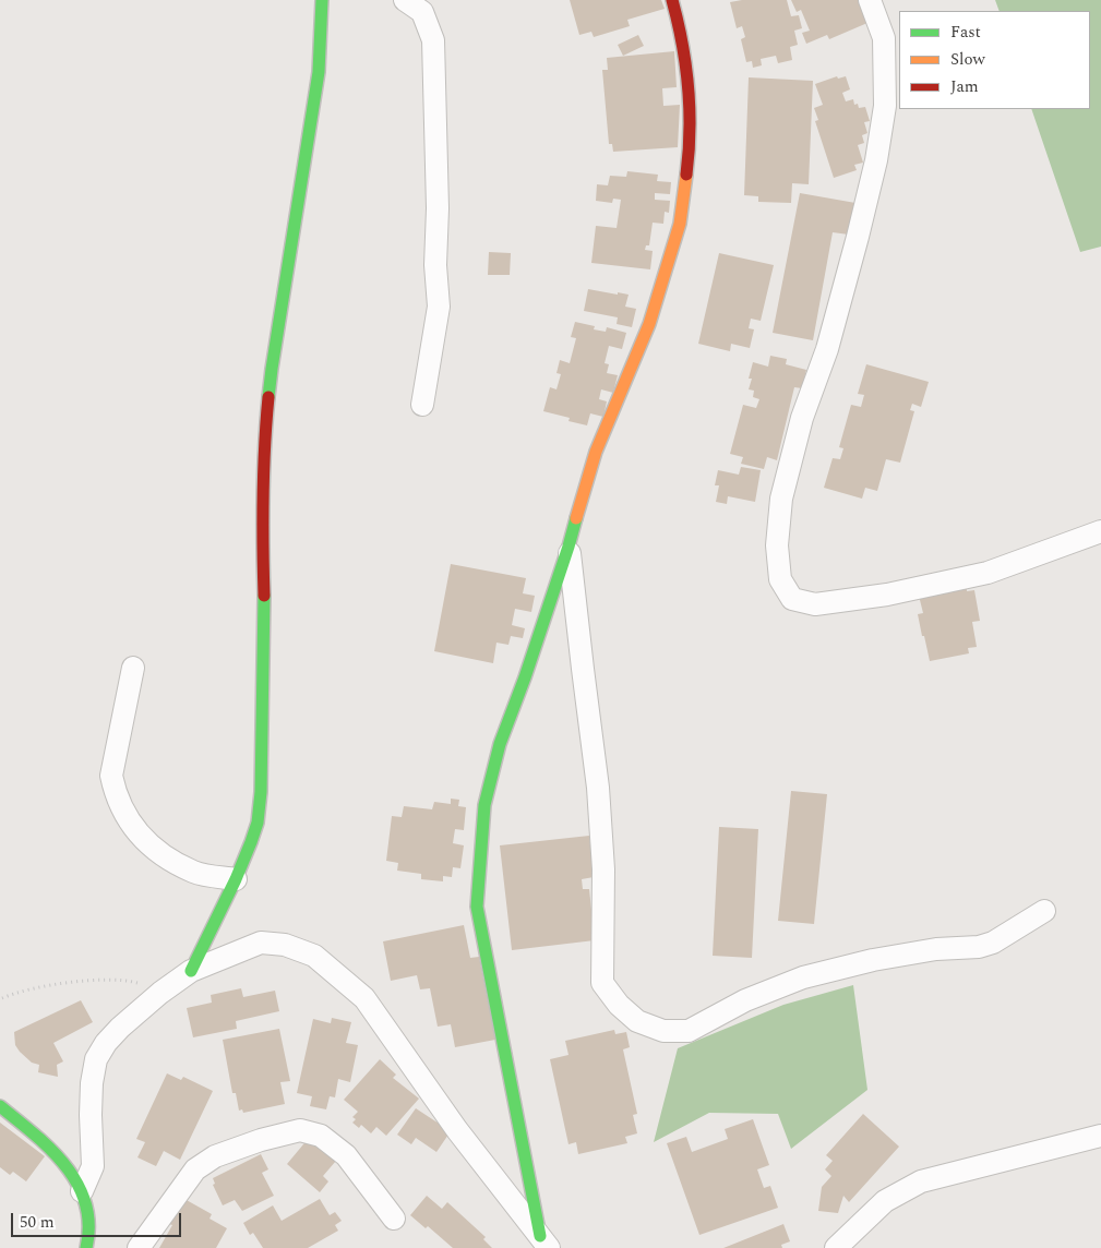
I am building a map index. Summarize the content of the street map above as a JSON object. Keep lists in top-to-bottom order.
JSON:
{
  "legend": ["Fast", "Slow", "Jam"],
  "scale_bar": "50 m"
}
